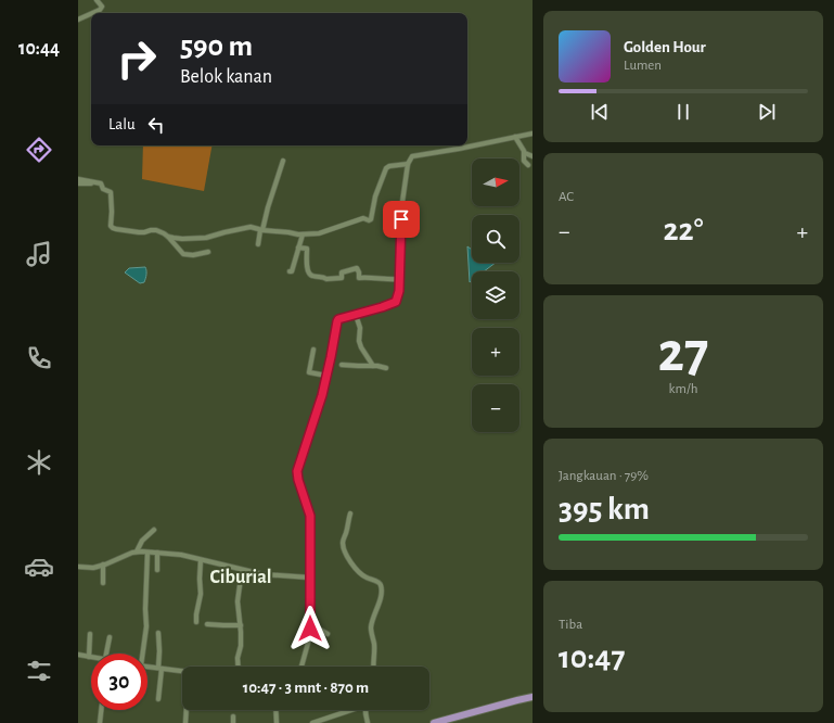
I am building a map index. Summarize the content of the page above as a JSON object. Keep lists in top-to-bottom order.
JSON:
{
  "districts": ["Ciburial"],
  "north": "right",
  "page": {
    "tabs": "10:44",
    "turn": ["590 m", "Belok kanan"],
    "song": ["Golden Hour", "Lumen"],
    "then": "Lalu",
    "tile": [
      "AC",
      ["27", "km/h"],
      ["Jangkauan · 79%", "395 km"],
      ["Tiba", "10:47"]
    ],
    "map_buttons": ["+", "−"],
    "heat": ["−", "22°", "+"],
    "limit": "30",
    "trip": "10:47 · 3 mnt · 870 m"
  }
}
